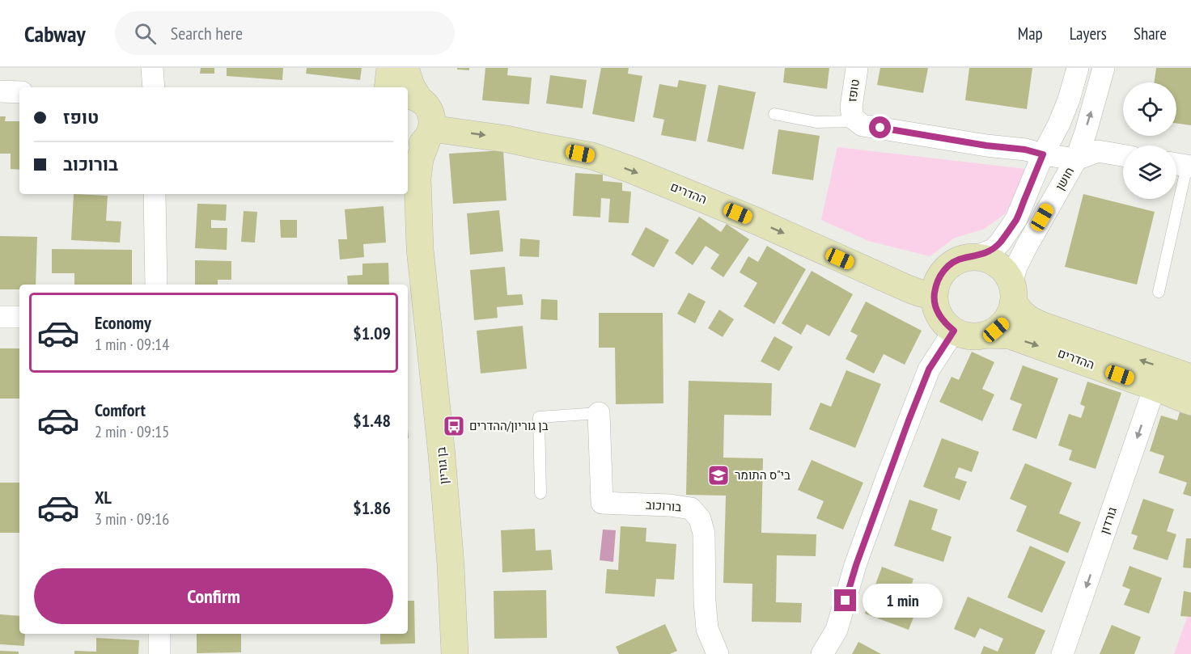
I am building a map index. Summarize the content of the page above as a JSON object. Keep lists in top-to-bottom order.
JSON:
{
  "streets": {
    "street": [
      "טופז",
      "חושן",
      "ההדרים",
      "בן גוריון",
      "בורוכוב",
      "גורדון"
    ]
  },
  "crossings": [
    ["חושן", "ההדרים"],
    ["ההדרים", "בן גוריון"],
    ["ההדרים", "גורדון"]
  ],
  "one_way": ["גורדון"],
  "places": {
    "bus stop": ["בן גוריון/ההדרים"],
    "school or university": ["בי\"ס התומר"]
  },
  "page": {
    "header": "Cabway",
    "search": "Search here",
    "nav": ["Map", "Layers", "Share"],
    "banner": ["טופז", "בורוכוב"],
    "list": [
      {
        "name": "Economy",
        "note": "1 min · 09:14",
        "value": "$1.09"
      },
      {
        "name": "Comfort",
        "note": "2 min · 09:15",
        "value": "$1.48"
      },
      {
        "name": "XL",
        "note": "3 min · 09:16",
        "value": "$1.86"
      }
    ],
    "buttons": "Confirm",
    "bubble": "1 min"
  }
}
